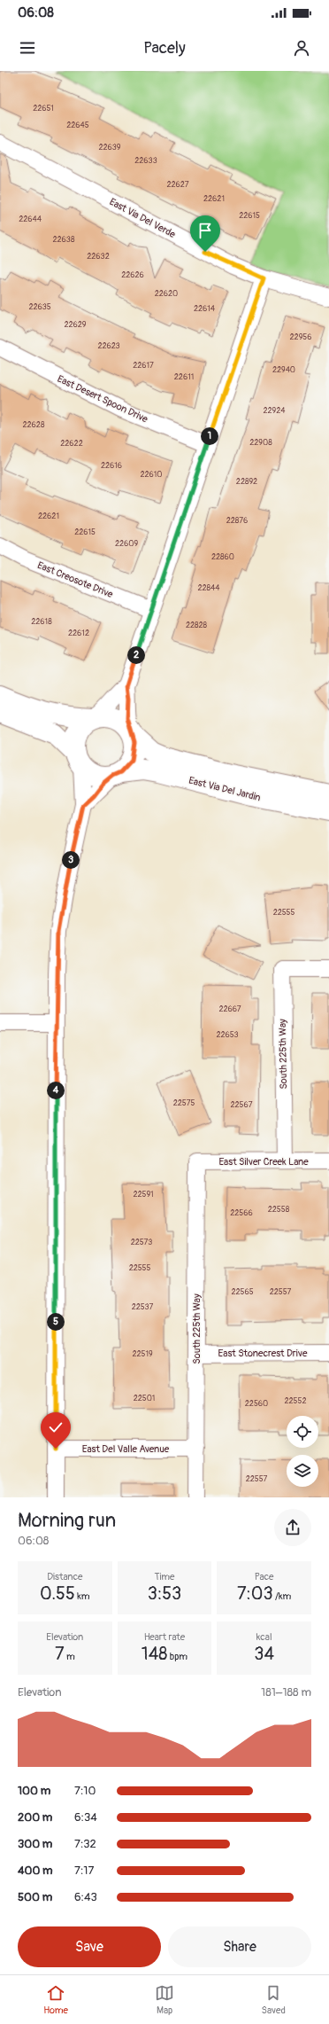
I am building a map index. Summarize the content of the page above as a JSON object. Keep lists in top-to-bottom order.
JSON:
{
  "streets": {
    "street": [
      "East Via Del Verde",
      "East Desert Spoon Drive",
      "East Creosote Drive",
      "East Via Del Jardin",
      "South 225th Way",
      "East Silver Creek Lane",
      "East Stonecrest Drive",
      "East Del Valle Avenue"
    ]
  },
  "crossings": [
    ["South 225th Way", "East Silver Creek Lane"],
    ["South 225th Way", "East Stonecrest Drive"],
    ["South 225th Way", "East Del Valle Avenue"]
  ],
  "house_numbers": [
    "22651",
    "22645",
    "22639",
    "22633",
    "22627",
    "22621",
    "22615",
    "22644",
    "22638",
    "22632",
    "22626",
    "22620",
    "22635",
    "22614",
    "22629",
    "22956",
    "22623",
    "22617",
    "22940",
    "22611",
    "22924",
    "22628",
    "22908",
    "22622",
    "22616",
    "22610",
    "22892",
    "22621",
    "22876",
    "22615",
    "22609",
    "22860",
    "22844",
    "22618",
    "22828",
    "22612",
    "22555",
    "22667",
    "22653",
    "22575",
    "22567",
    "22591",
    "22558",
    "22566",
    "22573",
    "22555",
    "22565",
    "22557",
    "22537",
    "22519",
    "22501",
    "22552",
    "22560",
    "22557"
  ],
  "page": {
    "status": "06:08",
    "header": "Pacely",
    "pins": [
      "1",
      "2",
      "3",
      "4",
      "5"
    ],
    "heading": ["Morning run", "06:08"],
    "stats": [
      ["Distance", "0.55 km"],
      ["Time", "3:53"],
      ["Pace", "7:03 /km"],
      ["Elevation", "7 m"],
      ["Heart rate", "148 bpm"],
      ["kcal", "34"]
    ],
    "chart": ["Elevation", "181–188 m"],
    "list": [
      {
        "name": "100 m",
        "note": "7:10"
      },
      {
        "name": "200 m",
        "note": "6:34"
      },
      {
        "name": "300 m",
        "note": "7:32"
      },
      {
        "name": "400 m",
        "note": "7:17"
      },
      {
        "name": "500 m",
        "note": "6:43"
      }
    ],
    "buttons": ["Save", "Share"],
    "tabs": ["Home", "Map", "Saved"]
  }
}
